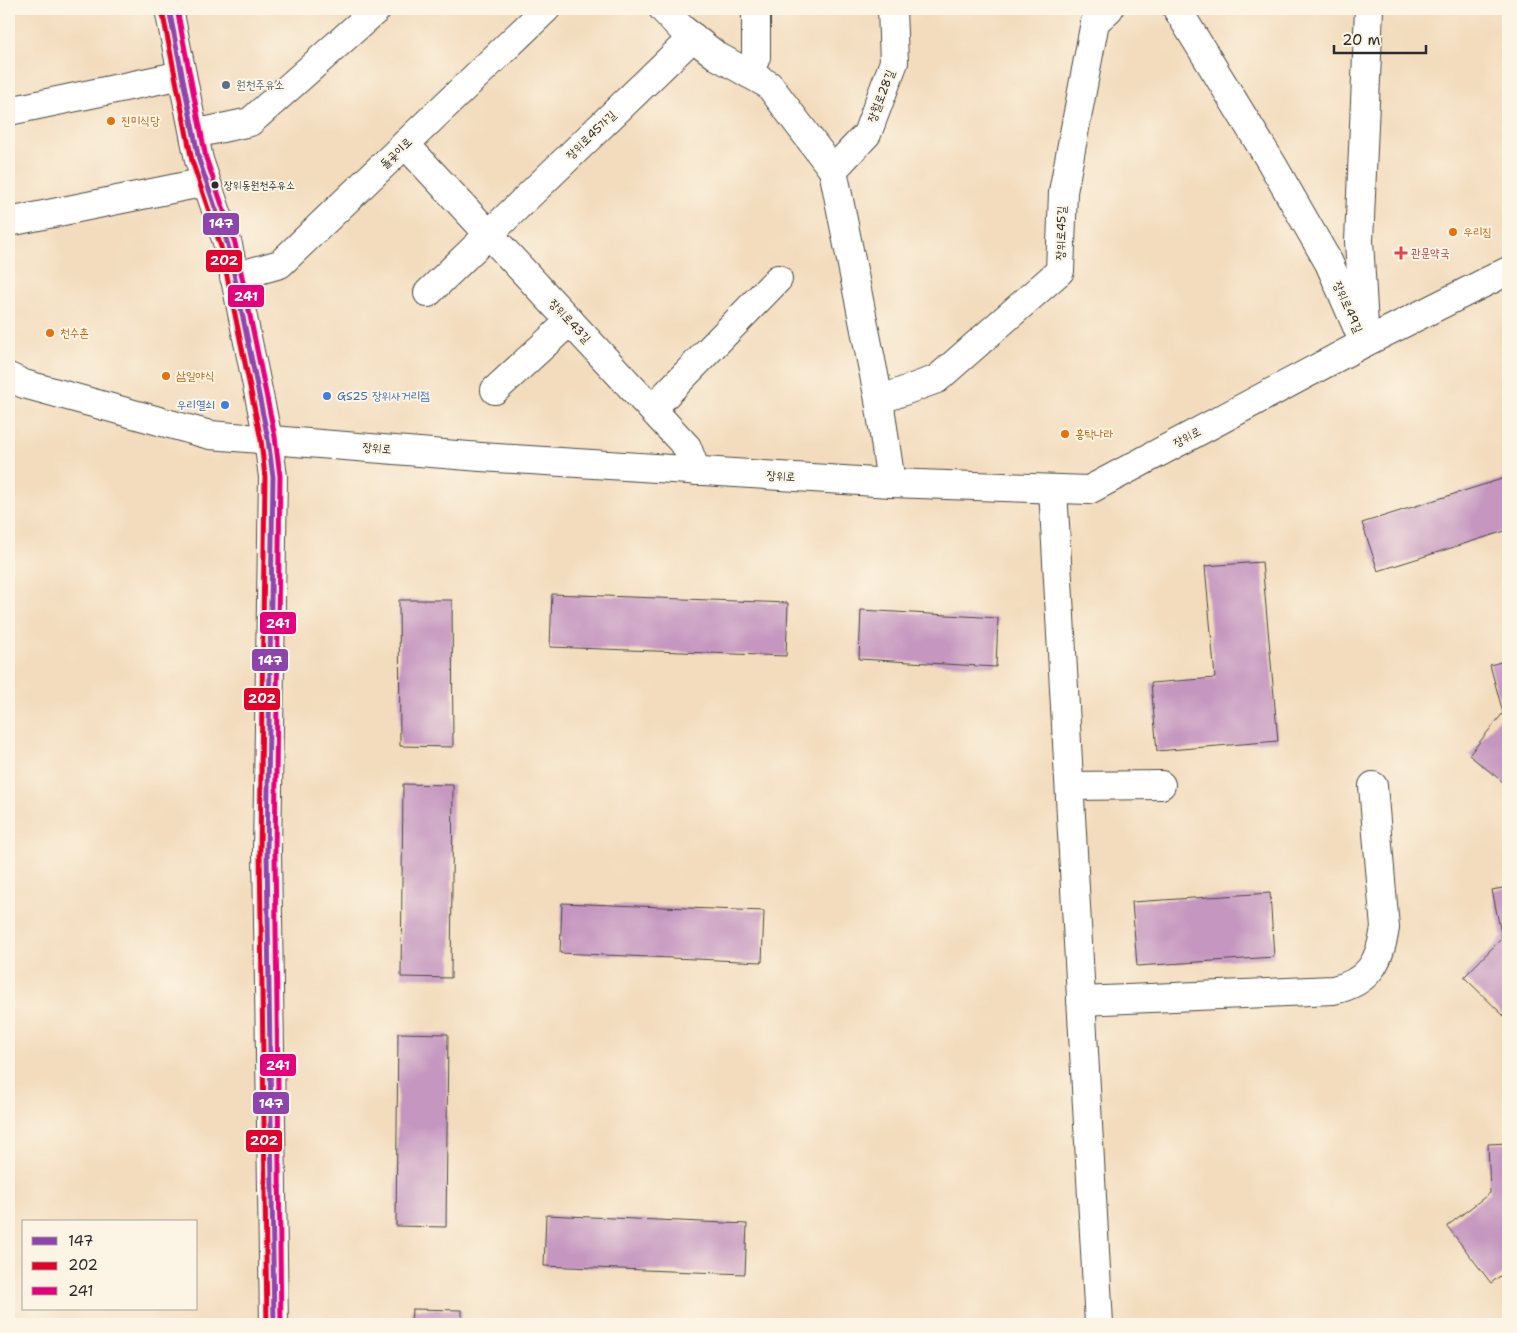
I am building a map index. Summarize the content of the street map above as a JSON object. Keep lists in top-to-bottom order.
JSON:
{
  "streets": {
    "street": [
      "장월로28길",
      "장위로45가길",
      "돌곶이로",
      "장위로45길",
      "장위로49길",
      "장위로43길",
      "장위로"
    ]
  },
  "crossings": [
    ["장위로45가길", "장위로43길"],
    ["돌곶이로", "장위로43길"],
    ["장위로49길", "장위로"],
    ["장위로43길", "장위로"]
  ],
  "places": {
    "other": [
      "원천주유소",
      "진미식당",
      "장위동원천주유소",
      "우리집",
      "천수촌",
      "삼일야식",
      "GS25 장위사거리점",
      "우리열쇠",
      "홍탁나라"
    ],
    "health": ["관문약국"]
  },
  "lines": ["transit line 147", "transit line 241", "transit line 202"],
  "legend": ["147", "202", "241"],
  "scale_bar": "20 m"
}
